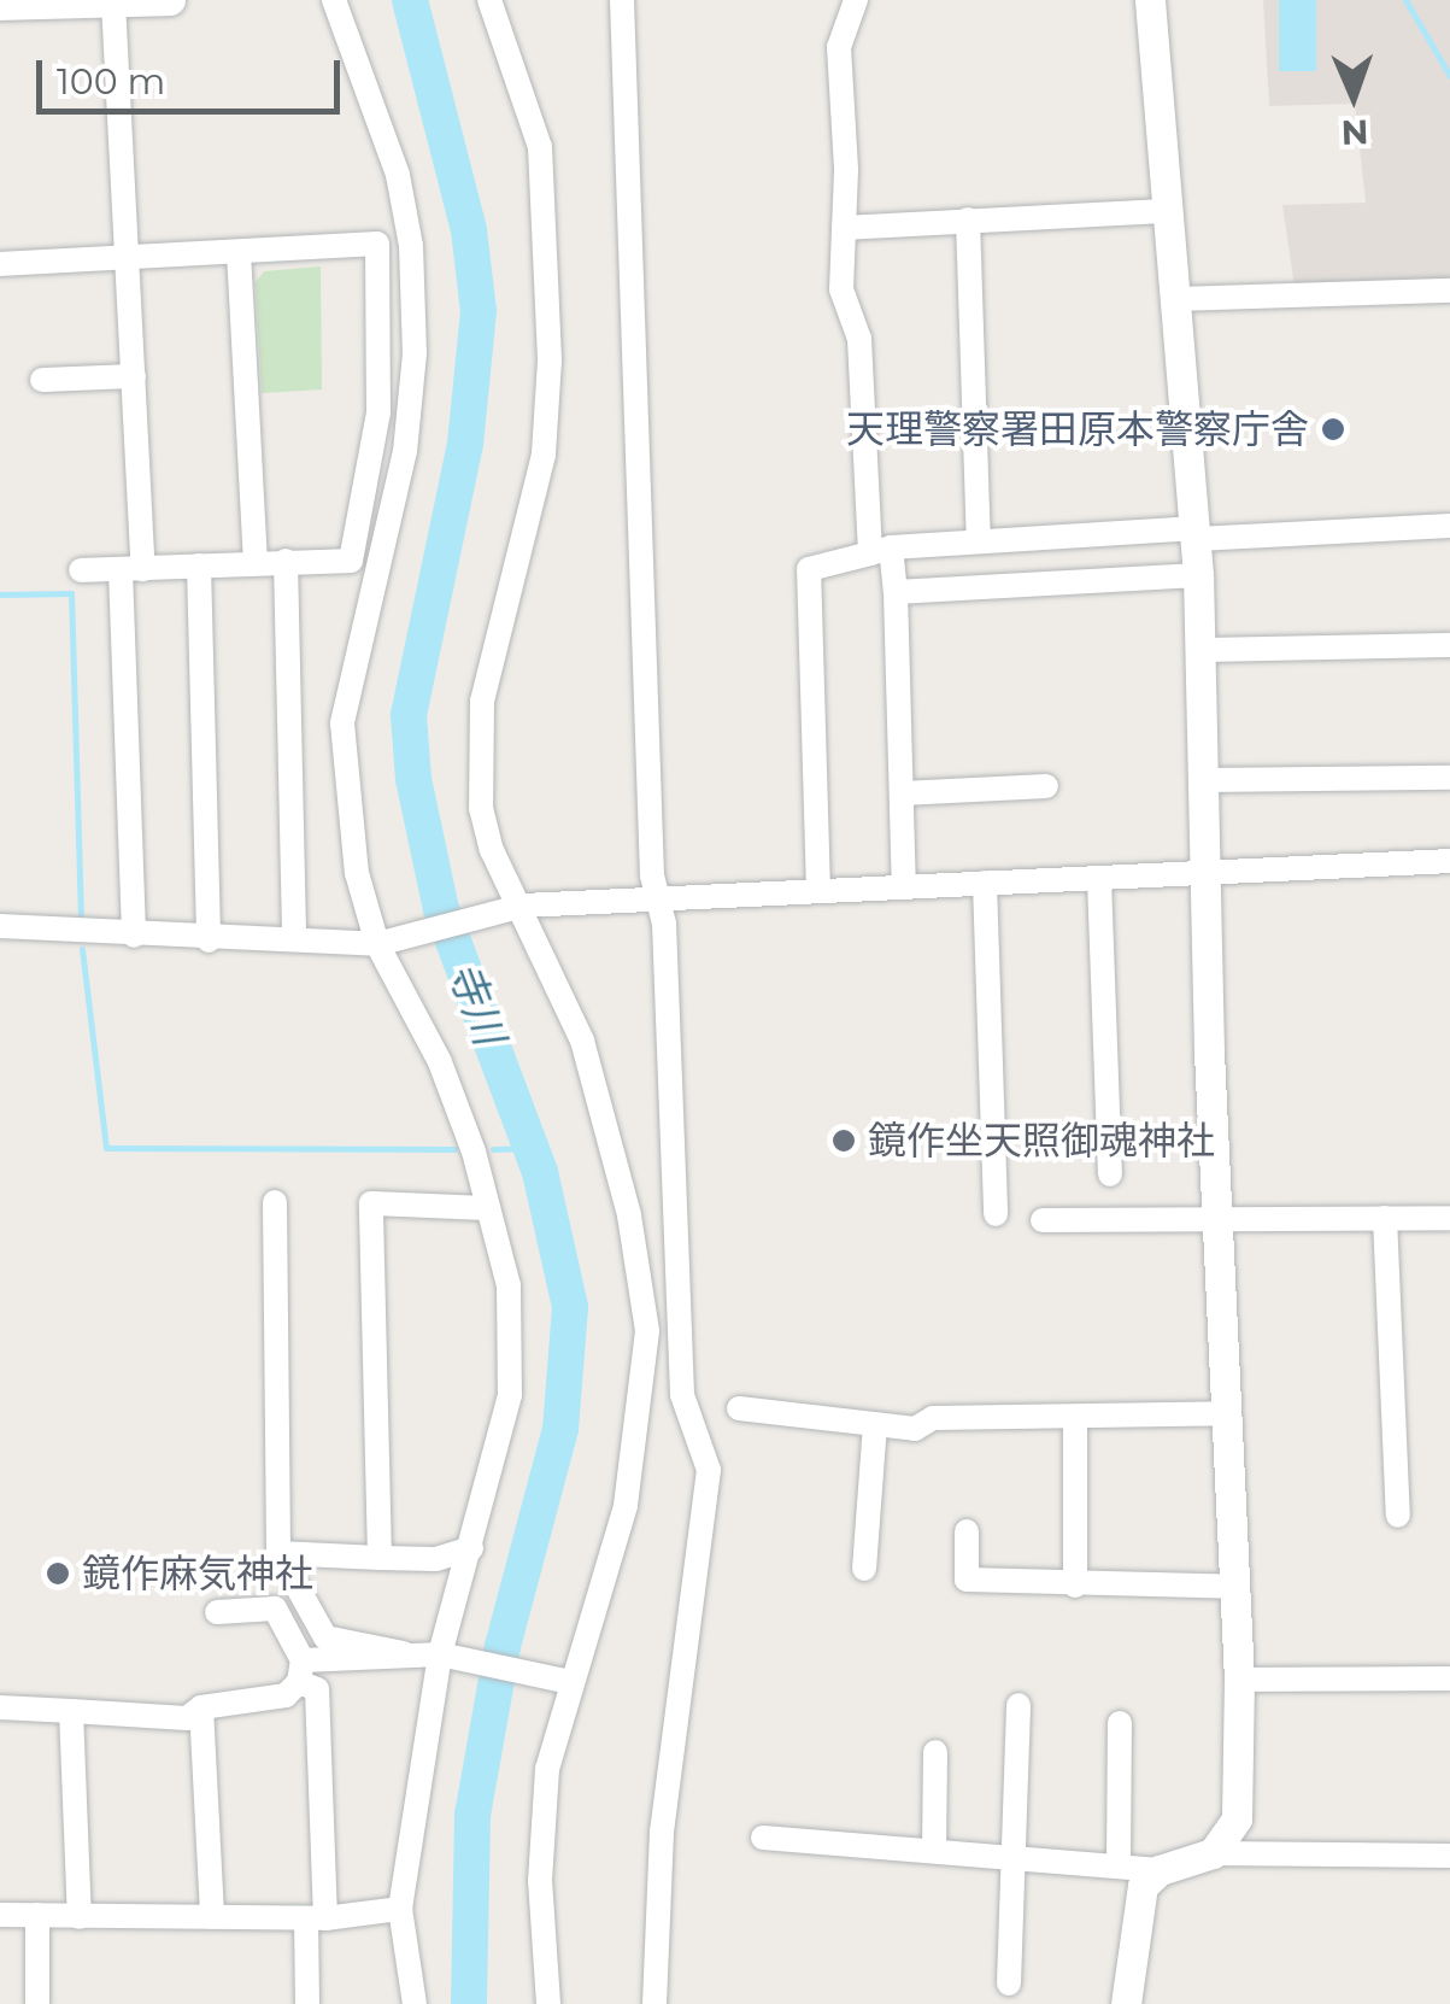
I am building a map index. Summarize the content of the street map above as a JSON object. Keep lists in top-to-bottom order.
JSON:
{
  "water": ["寺川"],
  "places": ["天理警察署田原本警察庁舎", "鏡作坐天照御魂神社", "鏡作麻気神社"],
  "scale_bar": "100 m",
  "north": "bottom"
}
